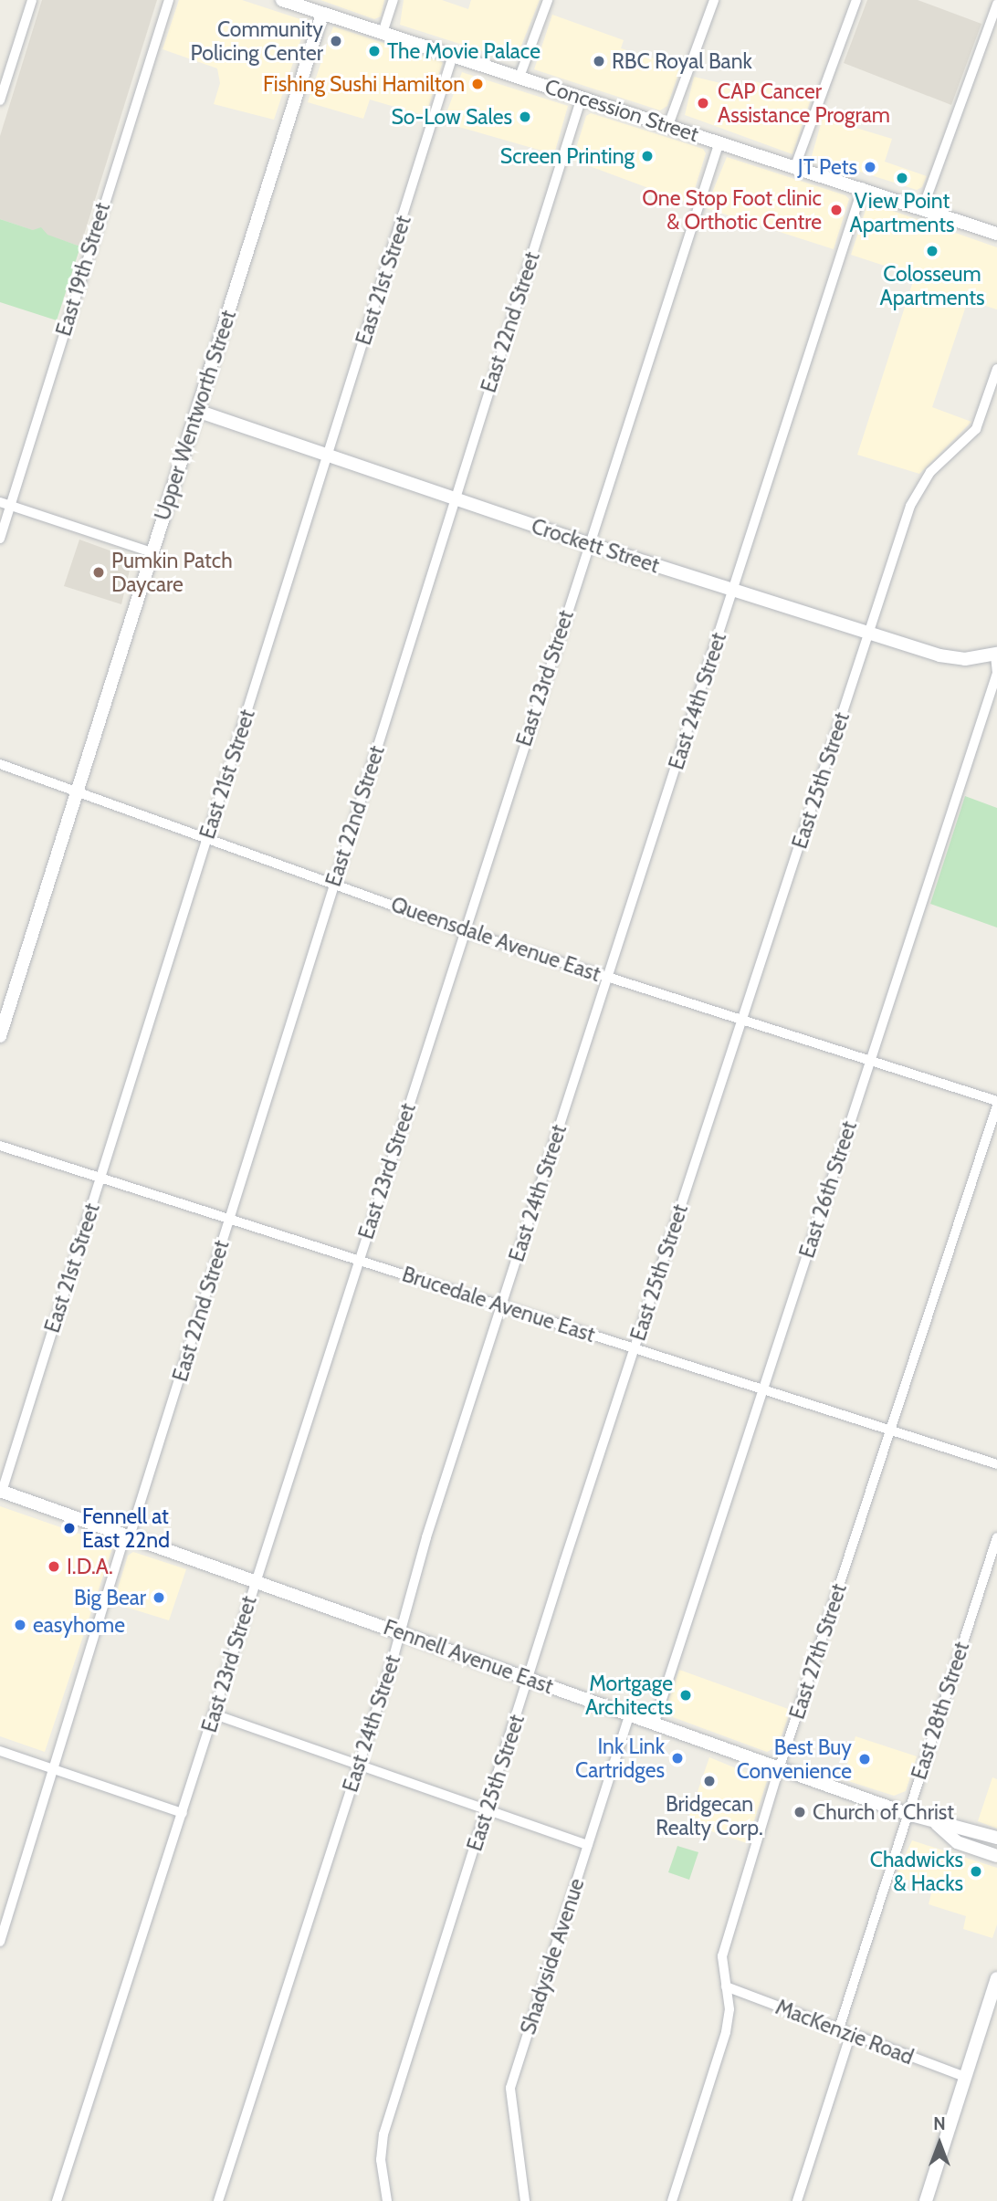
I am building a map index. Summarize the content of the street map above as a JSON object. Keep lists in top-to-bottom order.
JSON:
{
  "streets": {
    "main road": [
      "Concession Street",
      "Upper Wentworth Street",
      "Crockett Street",
      "Fennell Avenue East"
    ],
    "street": [
      "East 19th Street",
      "East 21st Street",
      "East 22nd Street",
      "East 23rd Street",
      "East 24th Street",
      "East 25th Street",
      "Queensdale Avenue East",
      "East 26th Street",
      "Brucedale Avenue East",
      "East 27th Street",
      "East 28th Street",
      "Shadyside Avenue",
      "MacKenzie Road"
    ]
  },
  "crossings": [
    ["Concession Street", "East 21st Street"],
    ["Concession Street", "East 22nd Street"],
    ["Concession Street", "Upper Wentworth Street"],
    ["Concession Street", "East 23rd Street"],
    ["Concession Street", "East 24th Street"],
    ["East 21st Street", "Crockett Street"],
    ["East 21st Street", "Queensdale Avenue East"],
    ["East 21st Street", "Brucedale Avenue East"],
    ["East 21st Street", "Fennell Avenue East"],
    ["East 22nd Street", "Crockett Street"],
    ["East 22nd Street", "Queensdale Avenue East"],
    ["East 22nd Street", "Brucedale Avenue East"],
    ["East 22nd Street", "Fennell Avenue East"],
    ["Upper Wentworth Street", "Crockett Street"],
    ["Upper Wentworth Street", "Queensdale Avenue East"],
    ["Crockett Street", "East 23rd Street"],
    ["Crockett Street", "East 24th Street"],
    ["Crockett Street", "East 25th Street"],
    ["Crockett Street", "East 26th Street"],
    ["East 23rd Street", "Queensdale Avenue East"],
    ["East 23rd Street", "Brucedale Avenue East"],
    ["East 23rd Street", "Fennell Avenue East"],
    ["East 24th Street", "Queensdale Avenue East"],
    ["East 24th Street", "Brucedale Avenue East"],
    ["East 24th Street", "Fennell Avenue East"],
    ["East 25th Street", "Queensdale Avenue East"],
    ["East 25th Street", "Brucedale Avenue East"],
    ["East 25th Street", "Fennell Avenue East"],
    ["Queensdale Avenue East", "East 26th Street"],
    ["Queensdale Avenue East", "East 27th Street"],
    ["East 26th Street", "Brucedale Avenue East"],
    ["East 26th Street", "Fennell Avenue East"],
    ["Brucedale Avenue East", "East 27th Street"],
    ["East 27th Street", "Fennell Avenue East"],
    ["East 27th Street", "MacKenzie Road"],
    ["Fennell Avenue East", "East 28th Street"],
    ["Fennell Avenue East", "Shadyside Avenue"],
    ["East 28th Street", "MacKenzie Road"]
  ],
  "places": [
    "Community Policing Center",
    "The Movie Palace",
    "RBC Royal Bank",
    "Fishing Sushi Hamilton",
    "CAP Cancer Assistance Program",
    "So-Low Sales",
    "Screen Printing",
    "JT Pets",
    "View Point Apartments",
    "One Stop Foot clinic & Orthotic Centre",
    "Colosseum Apartments",
    "Pumkin Patch Daycare",
    "Fennell at East 22nd",
    "I.D.A.",
    "Big Bear",
    "easyhome",
    "Mortgage Architects",
    "Ink Link Cartridges",
    "Best Buy Convenience",
    "Bridgecan Realty Corp.",
    "Church of Christ",
    "Chadwicks & Hacks"
  ],
  "north": "top"
}
